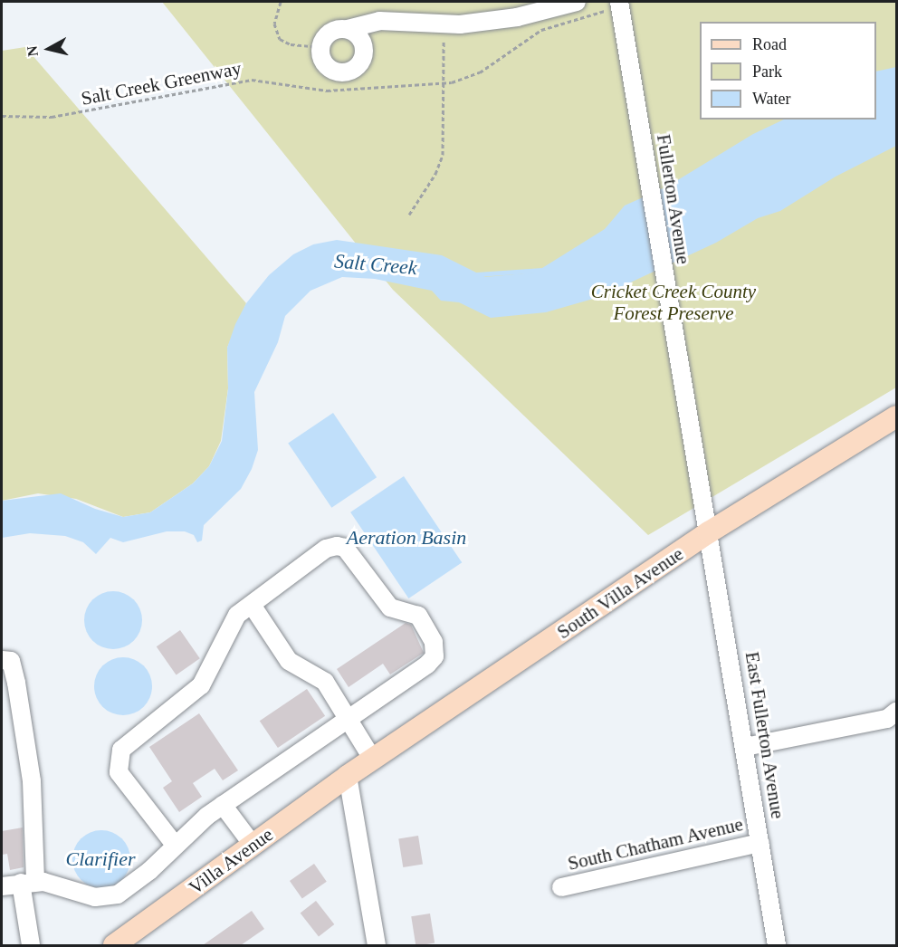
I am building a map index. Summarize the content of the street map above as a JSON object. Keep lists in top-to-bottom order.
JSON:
{
  "streets": {
    "main road": ["South Villa Avenue", "Villa Avenue"],
    "street": ["Fullerton Avenue", "East Fullerton Avenue", "South Chatham Avenue"],
    "path": ["Salt Creek Greenway"]
  },
  "crossings": [
    ["Salt Creek Greenway", "Fullerton Avenue"],
    ["Fullerton Avenue", "South Villa Avenue"],
    ["Fullerton Avenue", "East Fullerton Avenue"],
    ["South Villa Avenue", "East Fullerton Avenue"],
    ["South Villa Avenue", "Villa Avenue"],
    ["East Fullerton Avenue", "South Chatham Avenue"]
  ],
  "water": ["Salt Creek", "Aeration Basin", "Clarifier"],
  "parks": ["Cricket Creek County Forest Preserve"],
  "legend": ["Road", "Park", "Water"],
  "north": "left"
}
